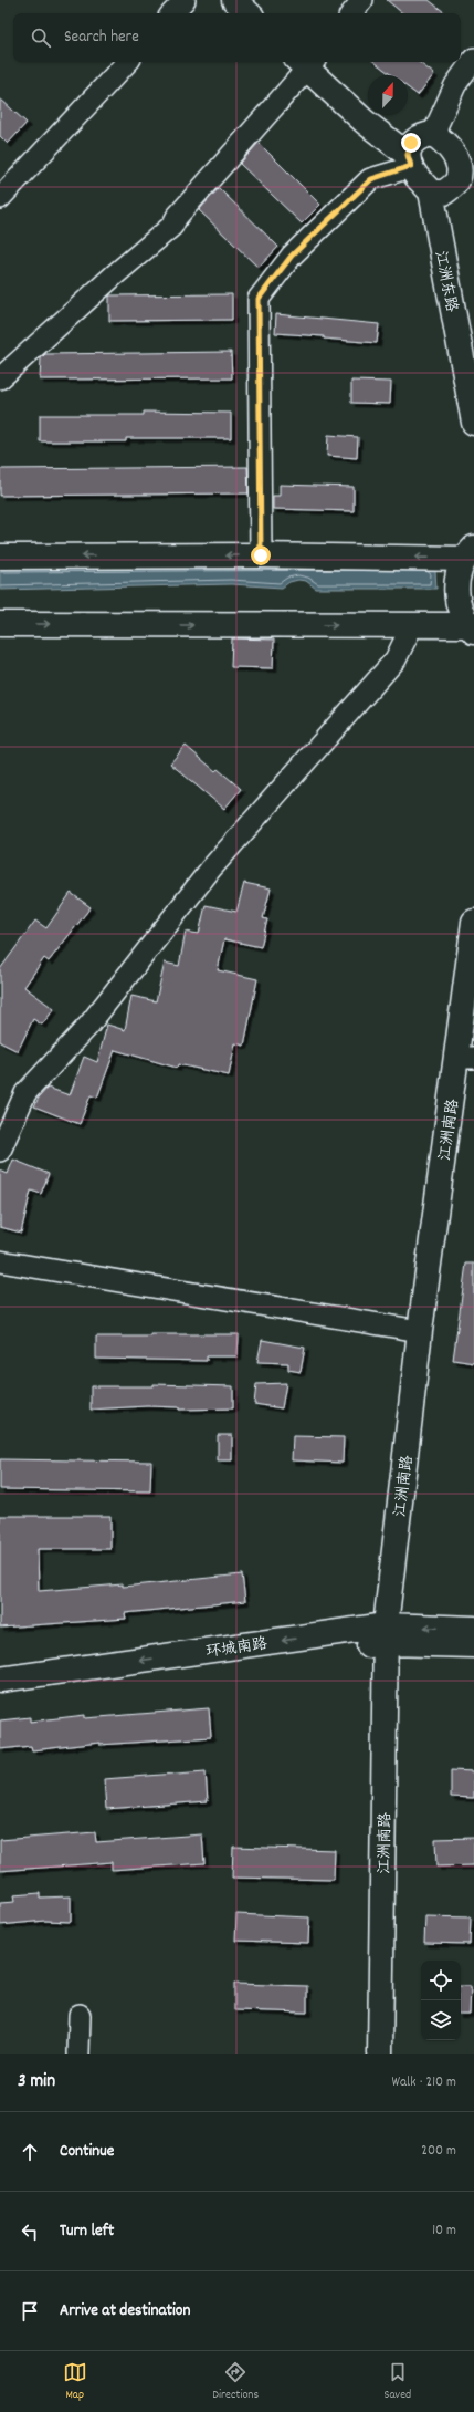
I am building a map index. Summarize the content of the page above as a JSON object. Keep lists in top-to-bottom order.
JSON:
{
  "streets": {
    "main road": ["江洲东路", "江洲南路", "环城南路"]
  },
  "crossings": [
    ["江洲南路", "环城南路"]
  ],
  "north": "top",
  "page": {
    "search": "Search here",
    "heading": ["3 min", "Walk · 210 m"],
    "list": [
      ["Continue", "200 m"],
      ["Turn left", "10 m"],
      "Arrive at destination"
    ],
    "nav": ["Map", "Directions", "Saved"]
  }
}
